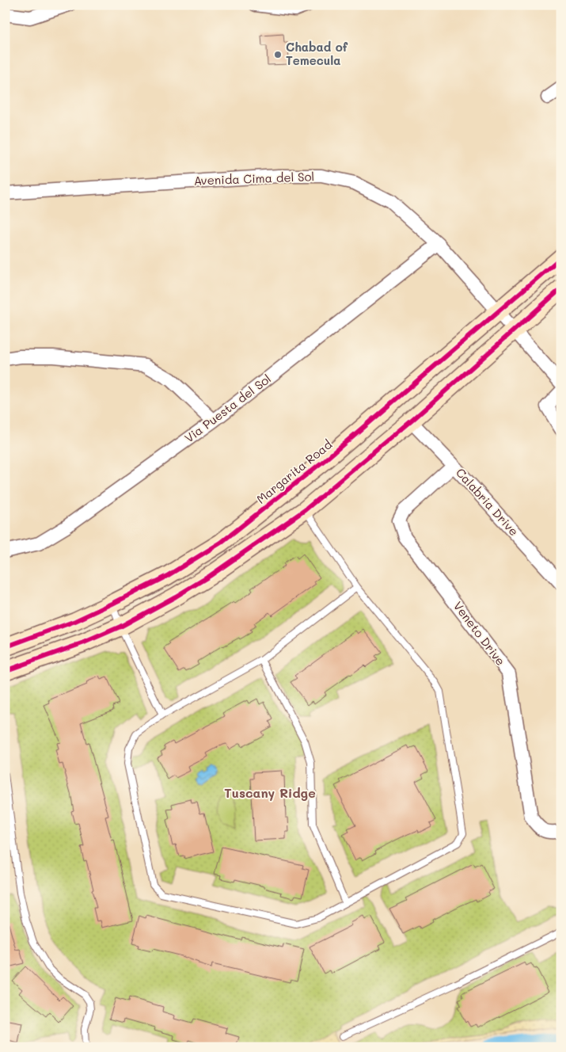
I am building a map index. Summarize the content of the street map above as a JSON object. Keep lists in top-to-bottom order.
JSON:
{
  "streets": {
    "main road": ["Margarita Road"],
    "street": [
      "Avenida Cima del Sol",
      "Via Puesta del Sol",
      "Calabria Drive",
      "Veneto Drive"
    ]
  },
  "crossings": [
    ["Avenida Cima del Sol", "Via Puesta del Sol"],
    ["Avenida Cima del Sol", "Margarita Road"],
    ["Calabria Drive", "Veneto Drive"]
  ],
  "districts": ["Tuscany Ridge"],
  "places": ["Chabad of Temecula"]
}
